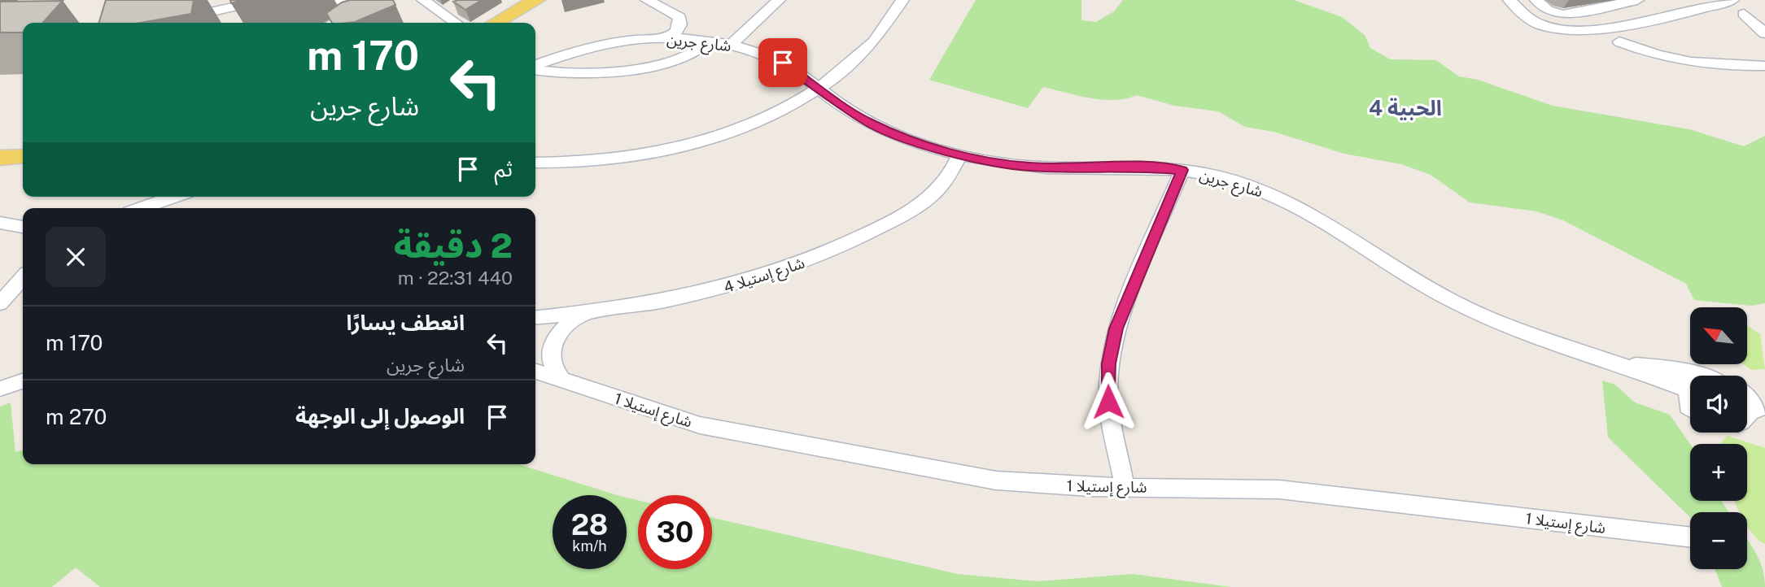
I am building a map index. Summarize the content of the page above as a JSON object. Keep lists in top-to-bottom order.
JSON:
{
  "streets": {
    "street": ["شارع جرين", "شارع إستيلا 4", "شارع إستيلا 1"]
  },
  "crossings": [
    ["شارع جرين", "شارع إستيلا 4"]
  ],
  "districts": ["الحبية 4"],
  "north": "top left",
  "page": {
    "turn": ["170 m", "شارع جرين"],
    "then": "ثم",
    "heading": ["2 دقيقة", "440 m · 22:31"],
    "list": [
      {
        "name": "انعطف يسارًا",
        "note": "شارع جرين",
        "value": "170 m"
      },
      {
        "name": "الوصول إلى الوجهة",
        "value": "270 m"
      }
    ],
    "map_buttons": ["+", "−"],
    "speed": "28 km/h",
    "limit": "30"
  }
}
